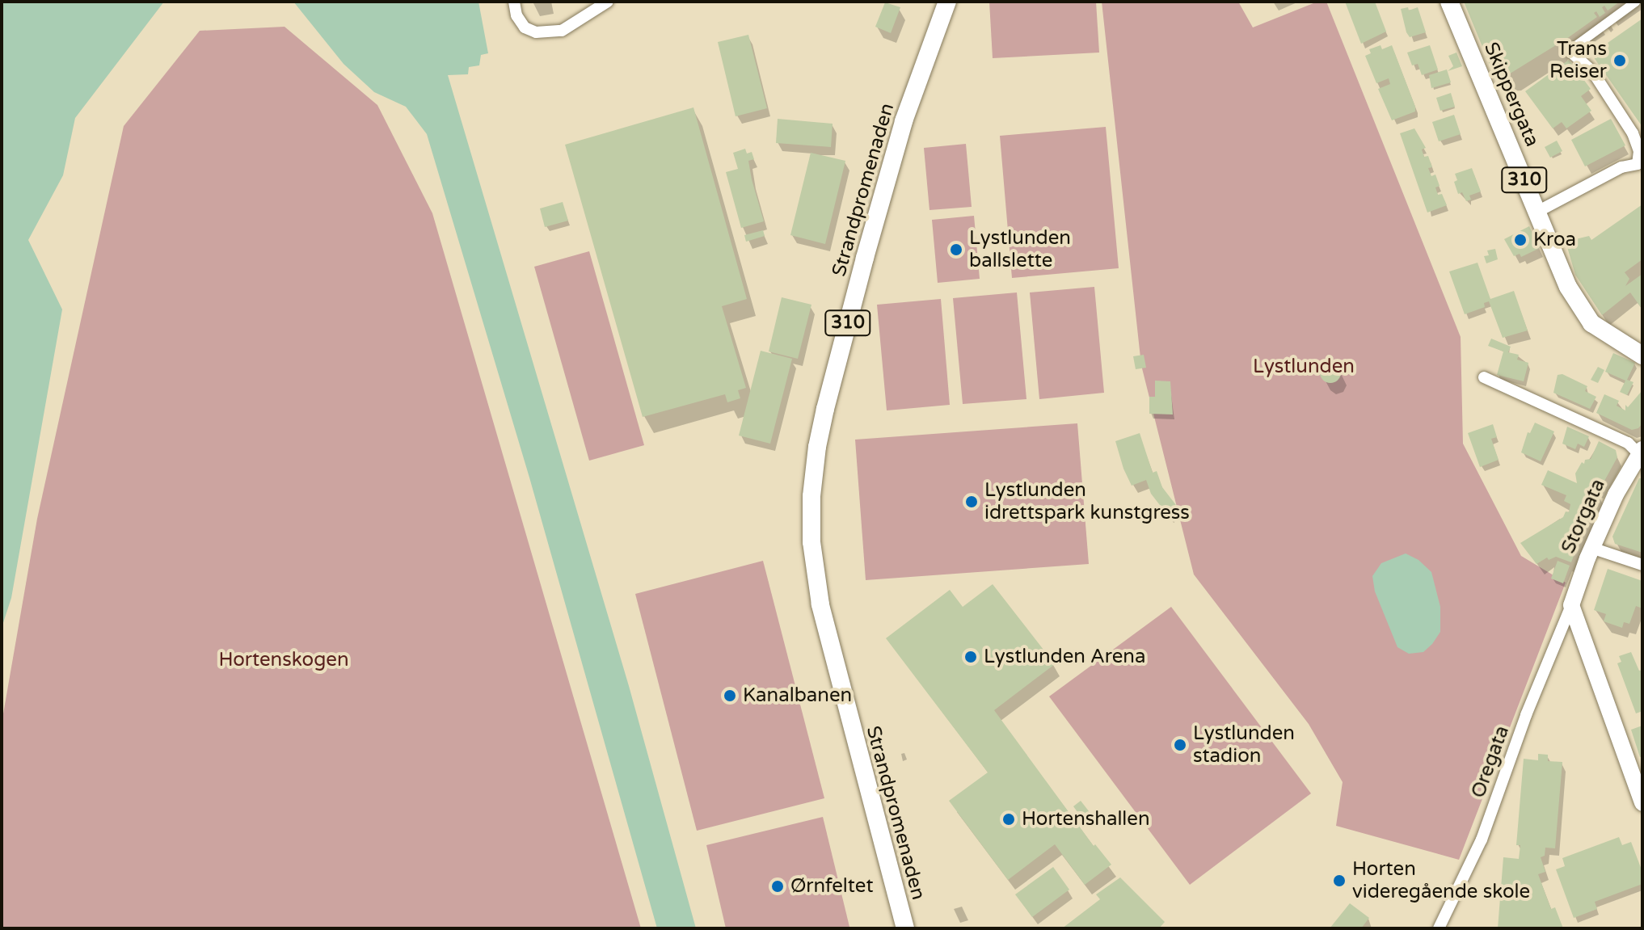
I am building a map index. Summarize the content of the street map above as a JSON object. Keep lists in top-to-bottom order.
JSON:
{
  "streets": {
    "main road": [
      "Skippergata",
      "310",
      "Strandpromenaden",
      "Storgata"
    ],
    "street": ["Oregata"]
  },
  "crossings": [
    ["Storgata", "Oregata"]
  ],
  "parks": ["Lystlunden", "Hortenskogen"],
  "places": [
    "Trans Reiser",
    "Kroa",
    "Lystlunden ballslette",
    "Lystlunden idrettspark kunstgress",
    "Lystlunden Arena",
    "Kanalbanen",
    "Lystlunden stadion",
    "Hortenshallen",
    "Horten videregående skole",
    "Ørnfeltet"
  ]
}
